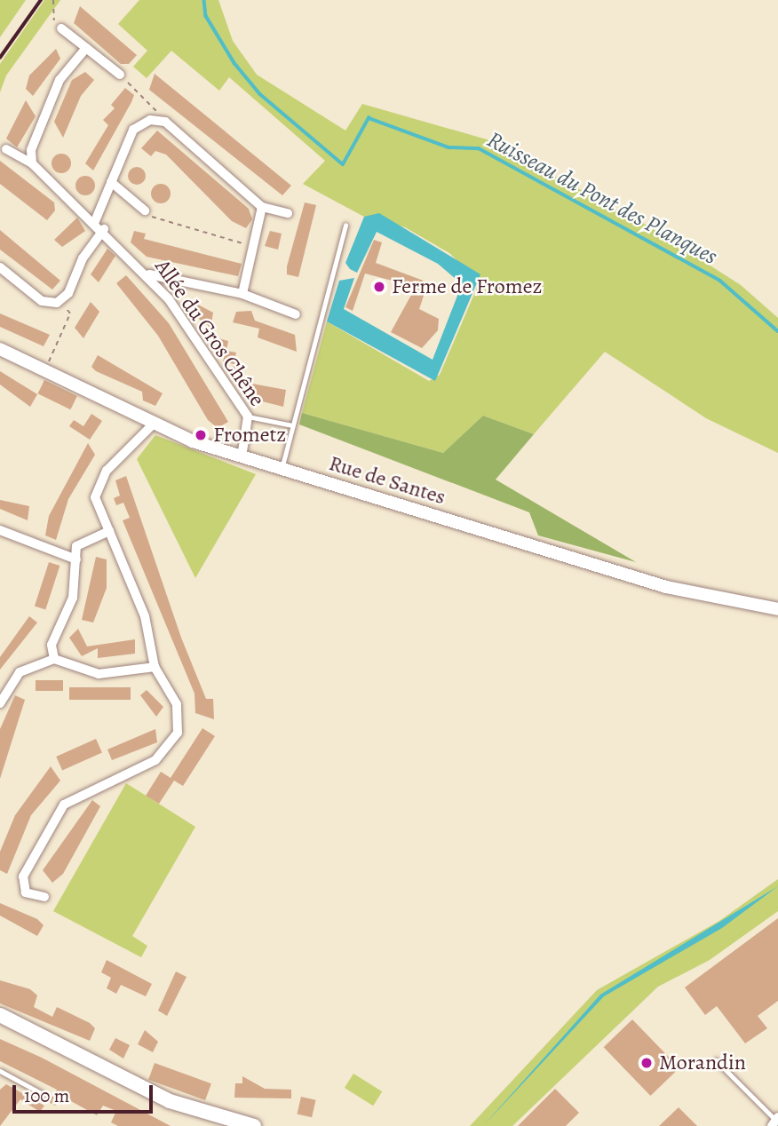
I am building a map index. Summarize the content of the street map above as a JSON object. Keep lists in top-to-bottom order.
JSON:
{
  "streets": {
    "street": ["Allée du Gros Chêne", "Rue de Santes"]
  },
  "crossings": [
    ["Allée du Gros Chêne", "Rue de Santes"]
  ],
  "water": ["Ruisseau du Pont des Planques"],
  "places": ["Ferme de Fromez", "Frometz", "Morandin"],
  "scale_bar": "100 m"
}
